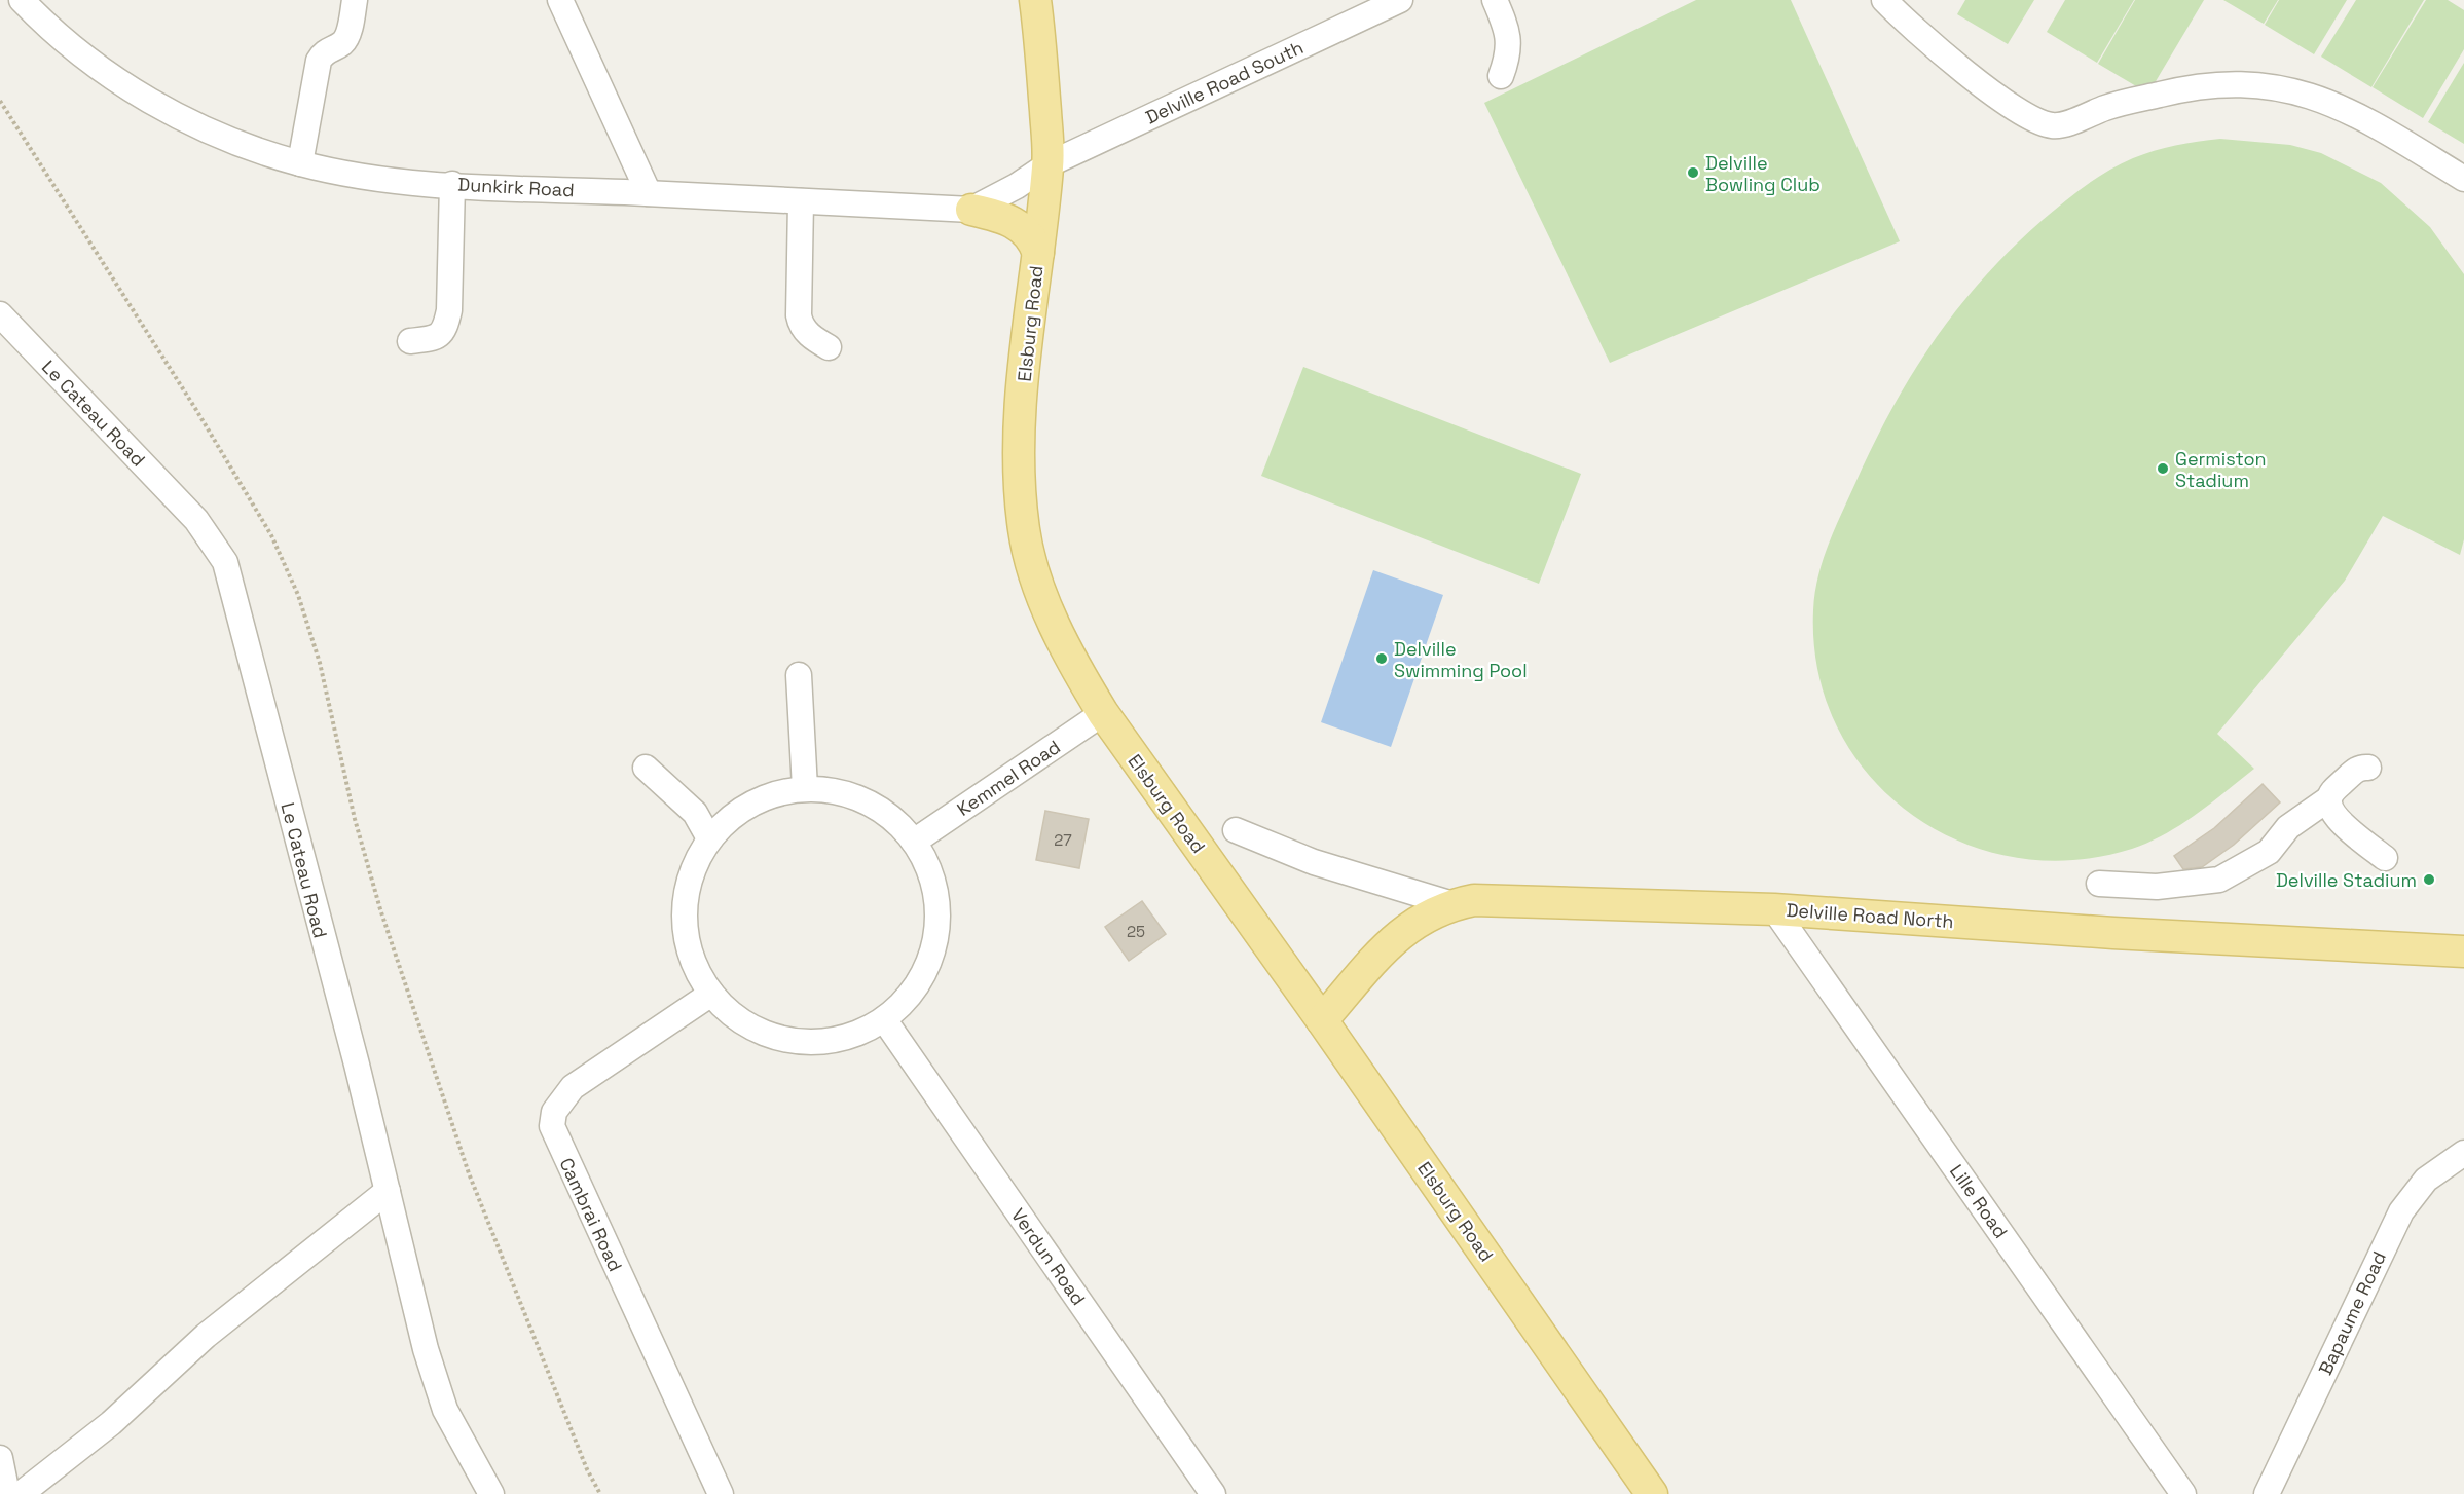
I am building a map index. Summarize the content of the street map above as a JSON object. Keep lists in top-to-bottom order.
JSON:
{
  "streets": {
    "main road": ["Elsburg Road", "Delville Road North"],
    "street": [
      "Delville Road South",
      "Dunkirk Road",
      "Le Cateau Road",
      "Kemmel Road",
      "Lille Road",
      "Cambrai Road",
      "Verdun Road",
      "Bapaume Road"
    ]
  },
  "crossings": [
    ["Delville Road South", "Elsburg Road"],
    ["Elsburg Road", "Kemmel Road"],
    ["Elsburg Road", "Delville Road North"],
    ["Delville Road North", "Lille Road"]
  ],
  "places": [
    "Delville Bowling Club",
    "Germiston Stadium",
    "Delville Swimming Pool",
    "Delville Stadium"
  ],
  "house_numbers": ["27", "25"]
}
